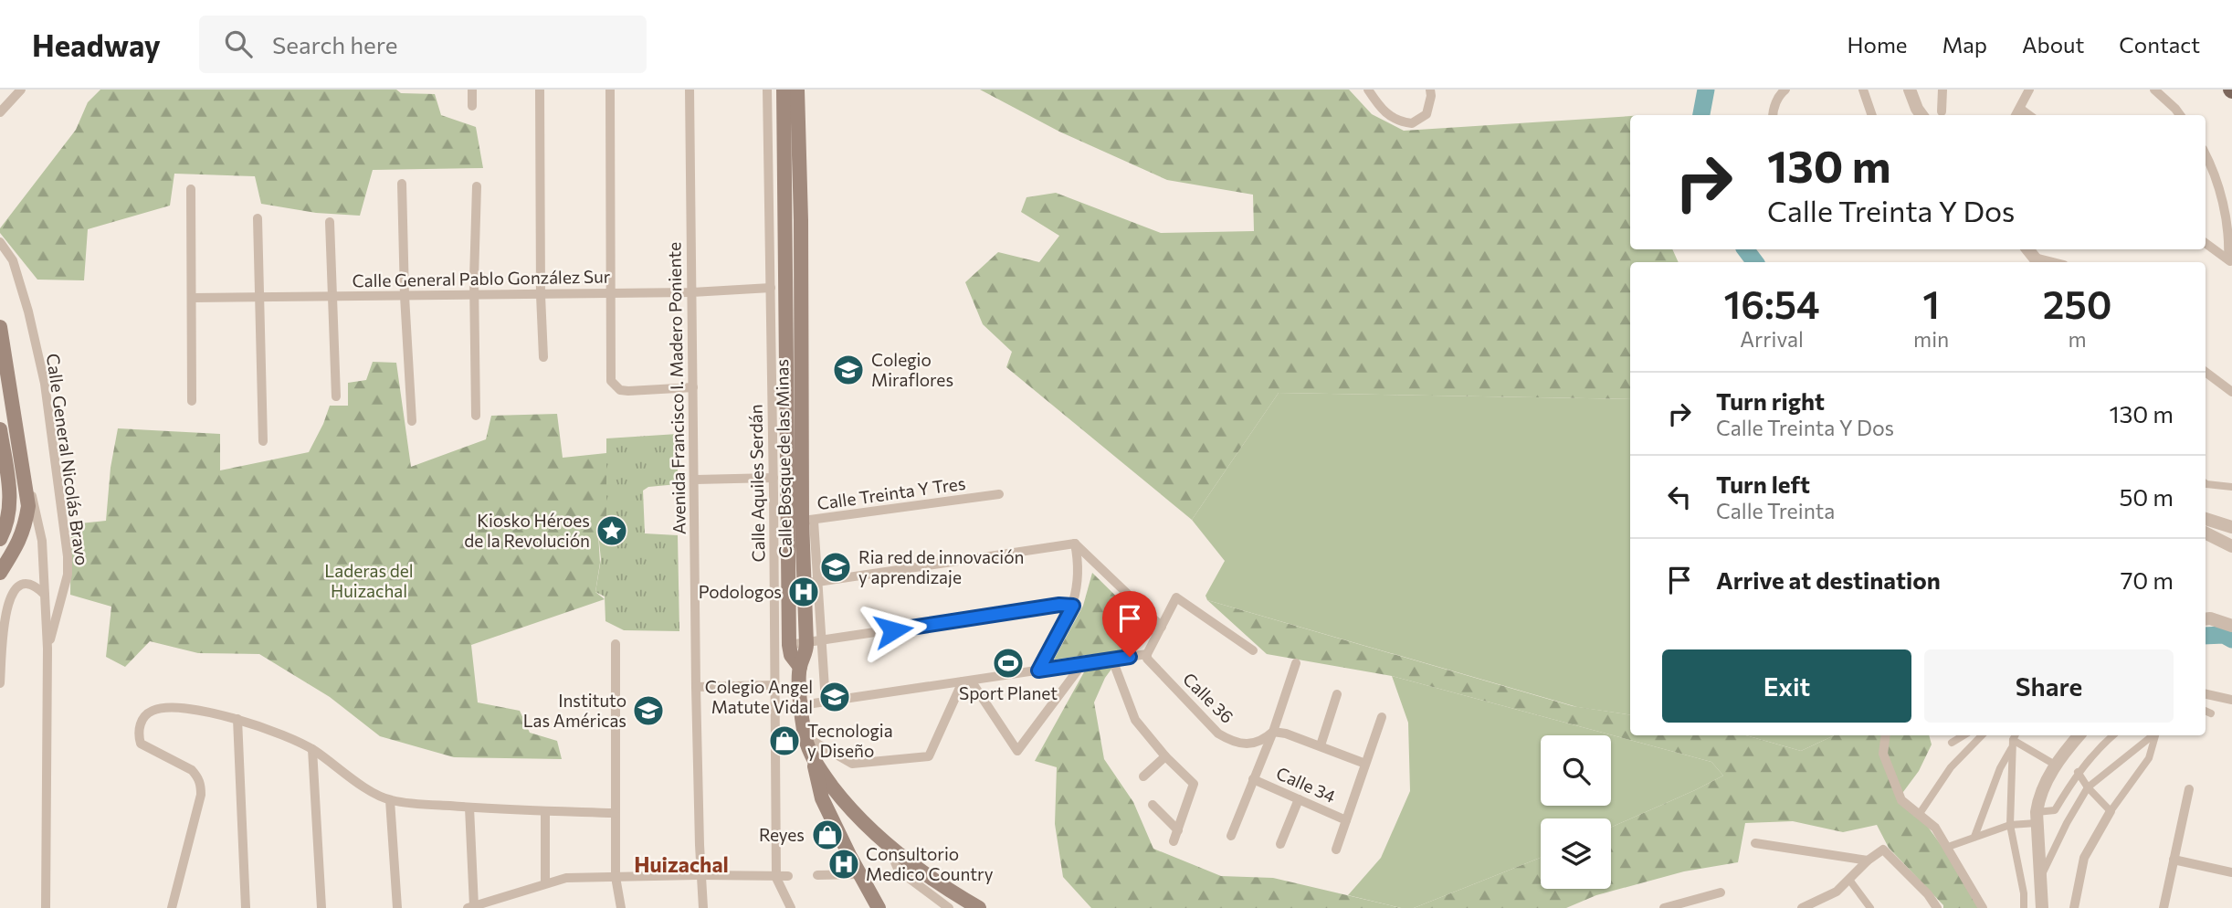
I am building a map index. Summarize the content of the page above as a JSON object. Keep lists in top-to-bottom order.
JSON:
{
  "streets": {
    "main road": ["Calle Bosque de las Minas"],
    "street": [
      "Calle General Pablo González Sur",
      "Avenida Francisco I. Madero Poniente",
      "Calle General Nicolás Bravo",
      "Calle Aquiles Serdán",
      "Calle Treinta Y Tres",
      "Calle 36",
      "Calle 34"
    ]
  },
  "crossings": [
    ["Calle General Pablo González Sur", "Avenida Francisco I. Madero Poniente"],
    ["Calle General Pablo González Sur", "Calle Aquiles Serdán"],
    ["Calle Bosque de las Minas", "Calle Treinta Y Tres"]
  ],
  "districts": ["Huizachal"],
  "parks": ["Laderas del Huizachal"],
  "places": {
    "school or university": [
      "Colegio Miraflores",
      "Ria red de innovación y aprendizaje",
      "Colegio Angel Matute Vidal",
      "Instituto Las Américas"
    ],
    "place": ["Kiosko Héroes de la Revolución"],
    "hospital": ["Podologos", "Consultorio Medico Country"],
    "sports": ["Sport Planet"],
    "shop": ["Tecnologia y Diseño", "Reyes"]
  },
  "page": {
    "header": "Headway",
    "search": "Search here",
    "nav": [
      "Home",
      "Map",
      "About",
      "Contact"
    ],
    "turn": ["130 m", "Calle Treinta Y Dos"],
    "eta": [
      "16:54",
      "Arrival",
      "1",
      "min",
      "250",
      "m"
    ],
    "list": [
      {
        "name": "Turn right",
        "note": "Calle Treinta Y Dos",
        "value": "130 m"
      },
      {
        "name": "Turn left",
        "note": "Calle Treinta",
        "value": "50 m"
      },
      {
        "name": "Arrive at destination",
        "value": "70 m"
      }
    ],
    "buttons": ["Exit", "Share"]
  }
}
